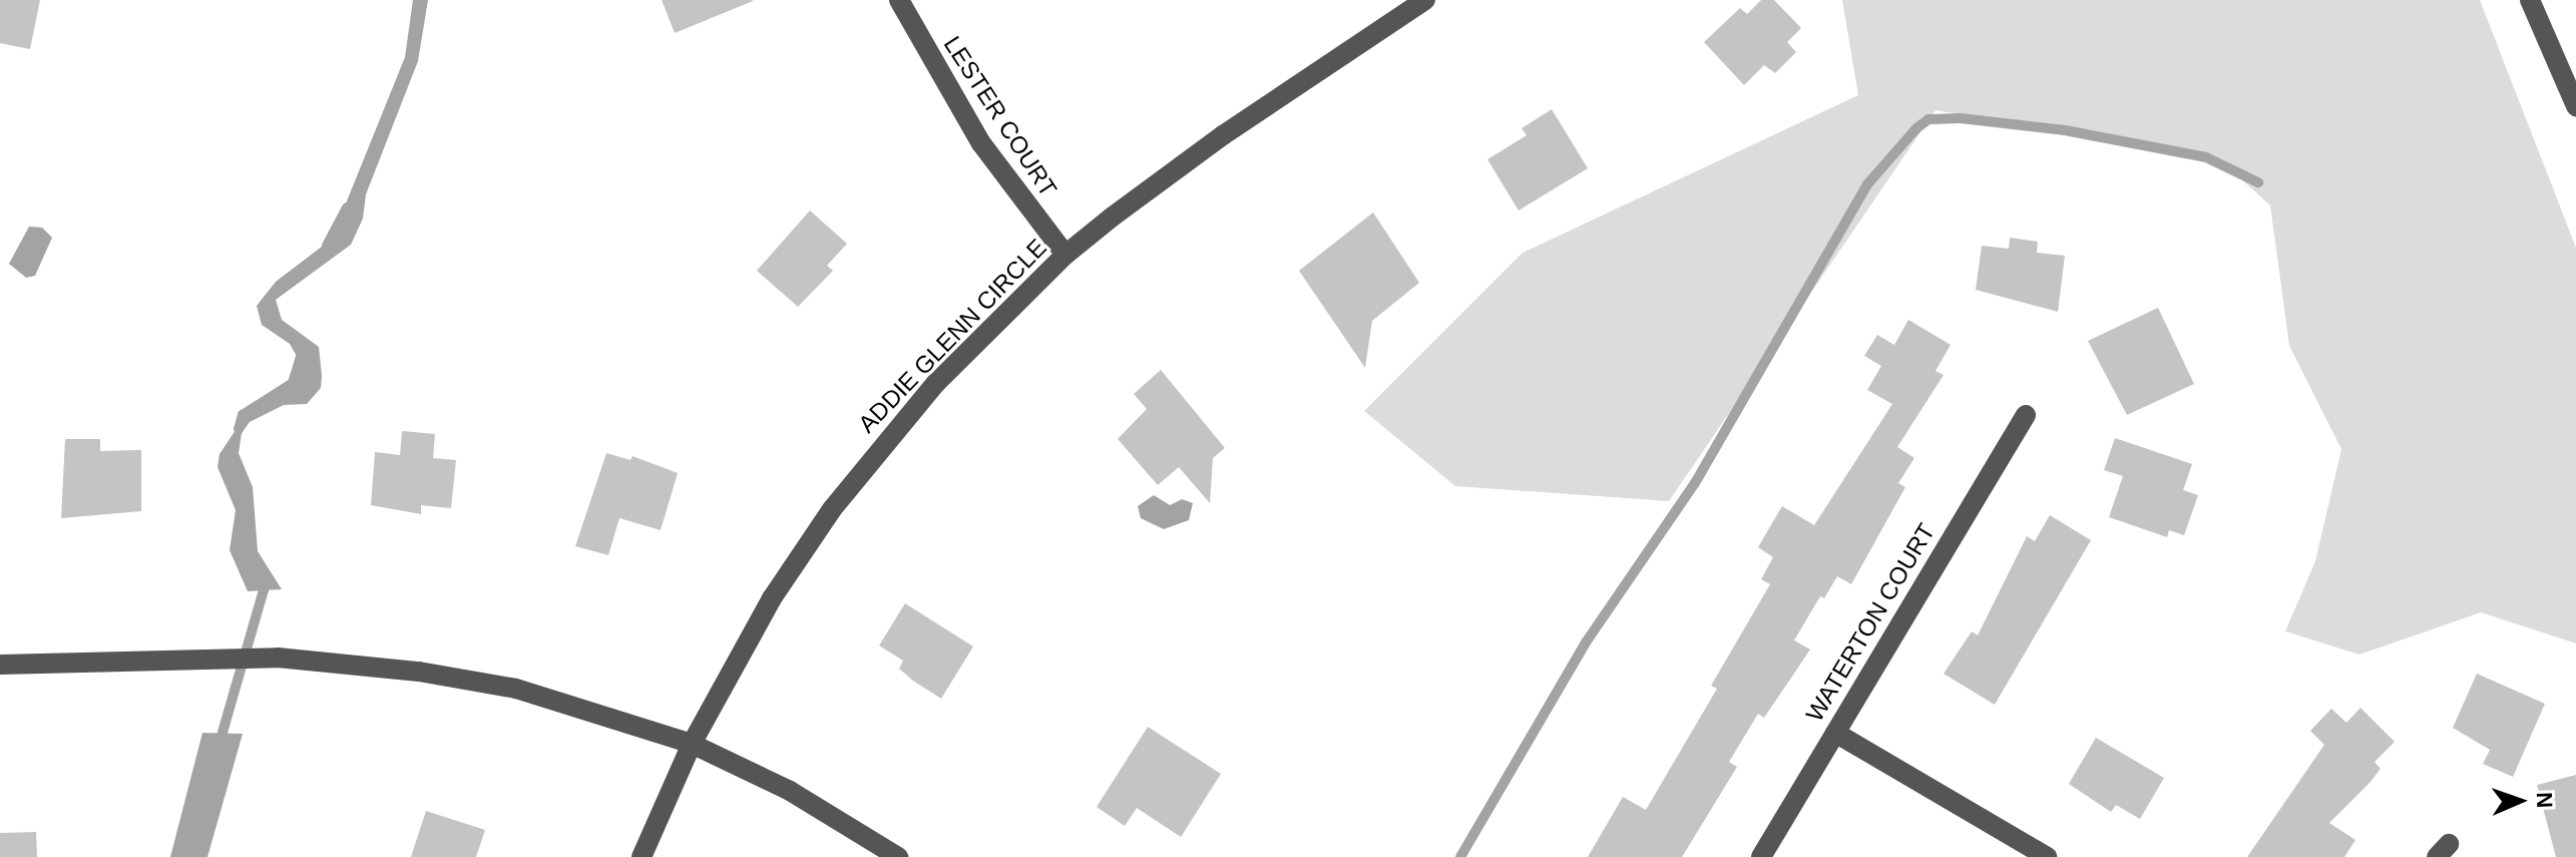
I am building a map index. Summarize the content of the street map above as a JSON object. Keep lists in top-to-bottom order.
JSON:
{
  "streets": {
    "street": ["LESTER COURT", "ADDIE GLENN CIRCLE", "WATERTON COURT"]
  },
  "crossings": [
    ["LESTER COURT", "ADDIE GLENN CIRCLE"]
  ],
  "north": "right"
}
